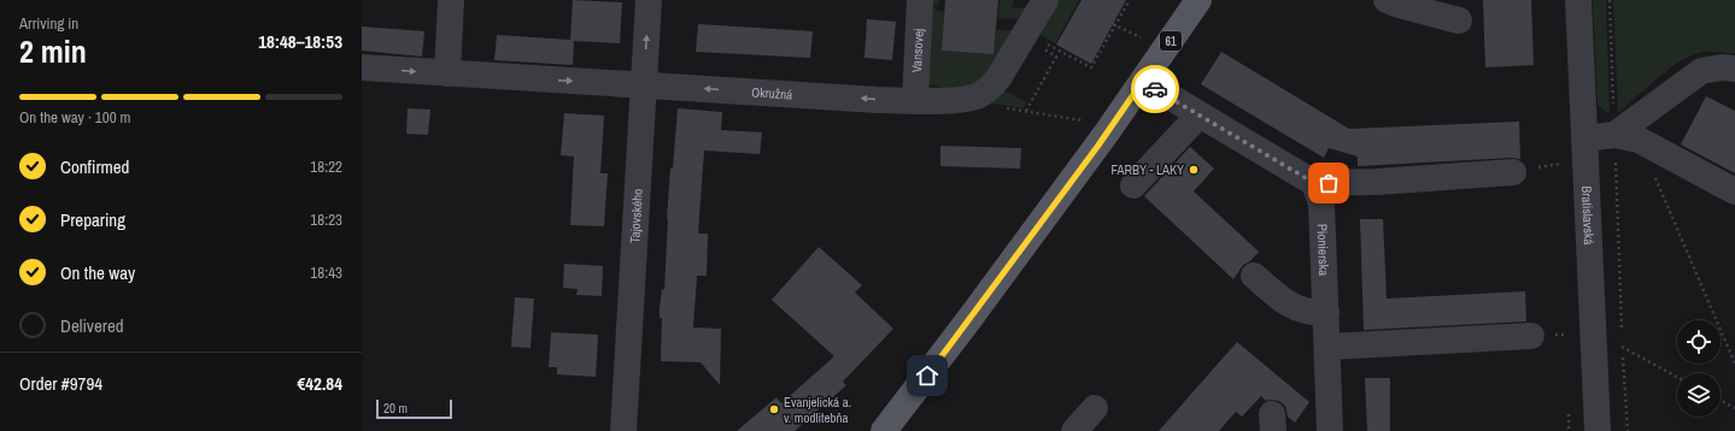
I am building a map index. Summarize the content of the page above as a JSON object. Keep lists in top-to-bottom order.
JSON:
{
  "streets": {
    "main road": ["61"],
    "street": [
      "Vansovej",
      "Okružná",
      "Tajovského",
      "Bratislavská",
      "Pionierska"
    ]
  },
  "crossings": [
    ["Vansovej", "Okružná"],
    ["Okružná", "Tajovského"]
  ],
  "places": ["FARBY - LAKY", "Evanjelická a. v. modlitebňa"],
  "scale_bar": "20 m",
  "page": {
    "heading": ["2 min", "Arriving in", "18:48–18:53"],
    "panel": ["Order #9794", "€42.84"],
    "bar": "On the way · 100 m",
    "list": [
      ["Confirmed", "18:22"],
      ["Preparing", "18:23"],
      ["On the way", "18:43"],
      "Delivered"
    ],
    "scale": "20 m"
  }
}
